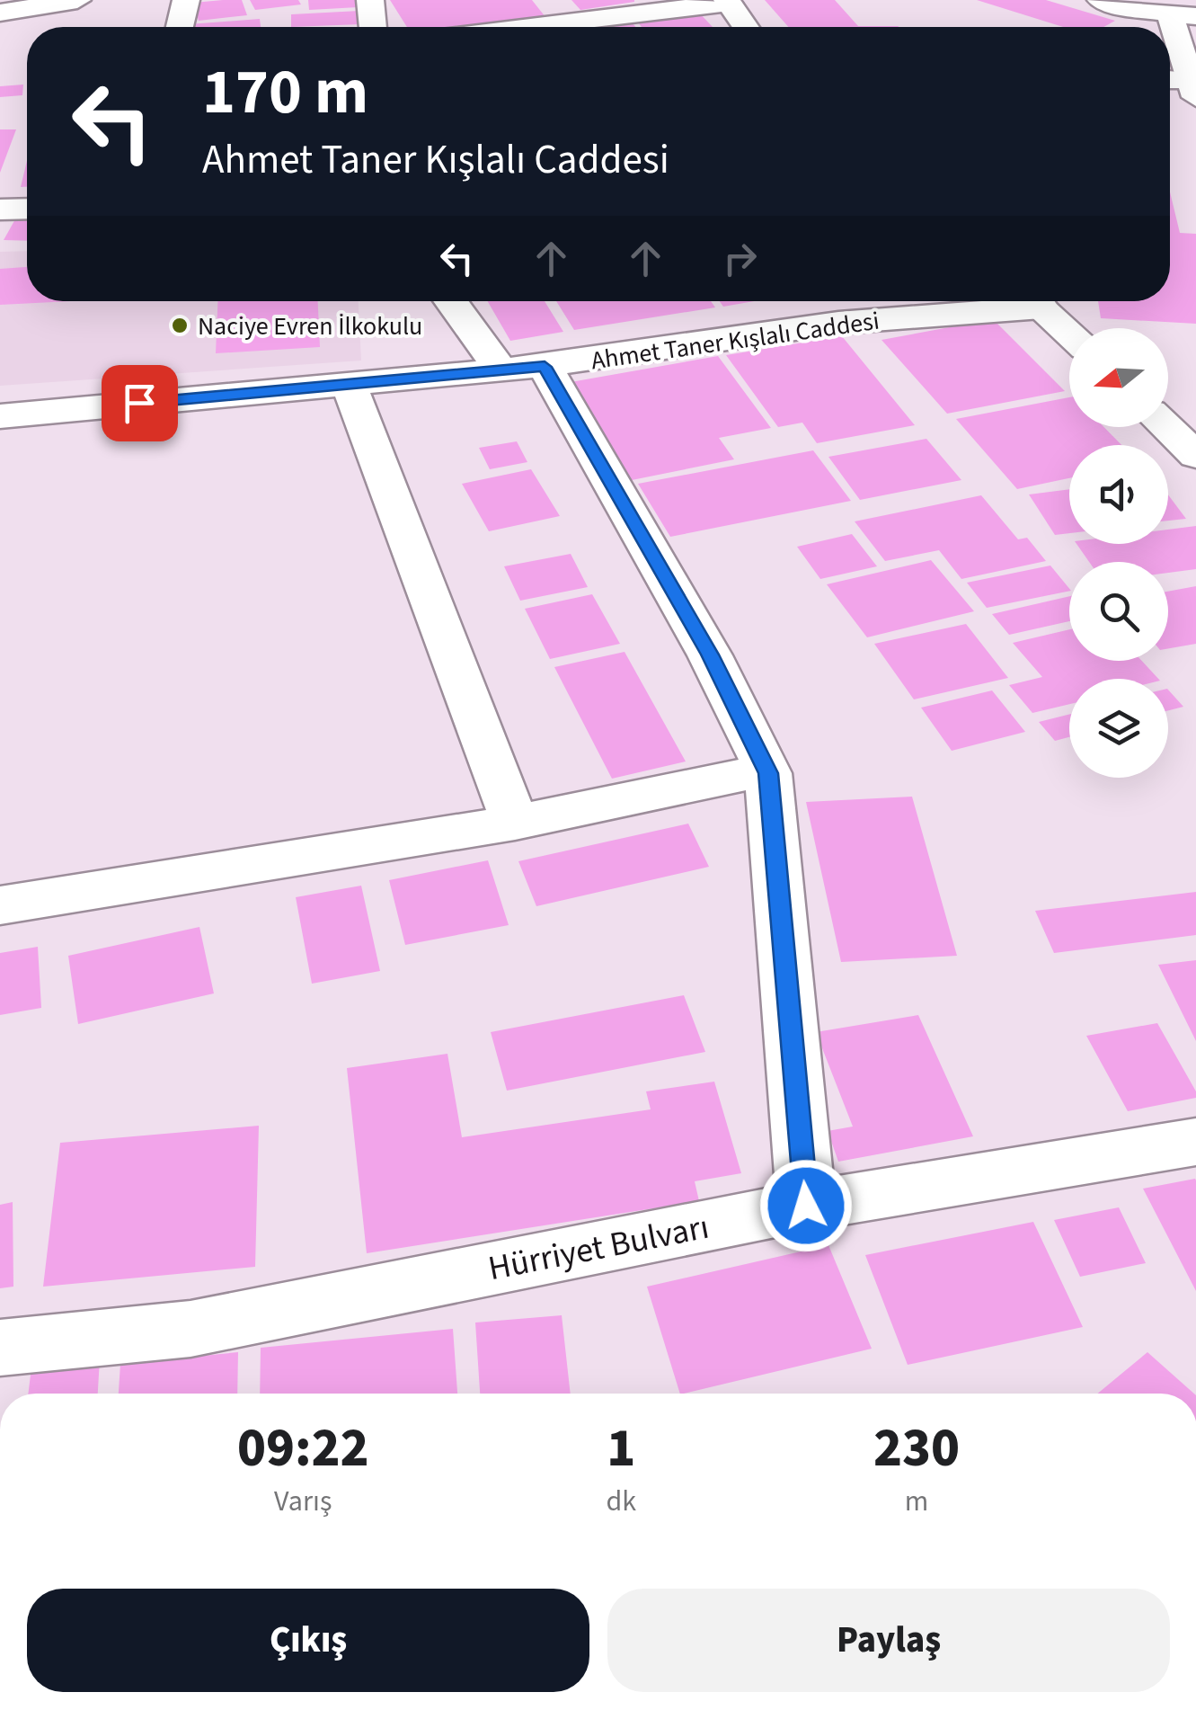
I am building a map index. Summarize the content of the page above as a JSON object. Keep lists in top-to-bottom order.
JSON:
{
  "streets": {
    "street": ["Ahmet Taner Kışlalı Caddesi", "Hürriyet Bulvarı"]
  },
  "places": ["Naciye Evren İlkokulu"],
  "north": "left",
  "page": {
    "turn": ["170 m", "Ahmet Taner Kışlalı Caddesi"],
    "eta": [
      "09:22",
      "Varış",
      "1",
      "dk",
      "230",
      "m"
    ],
    "buttons": ["Çıkış", "Paylaş"]
  }
}
